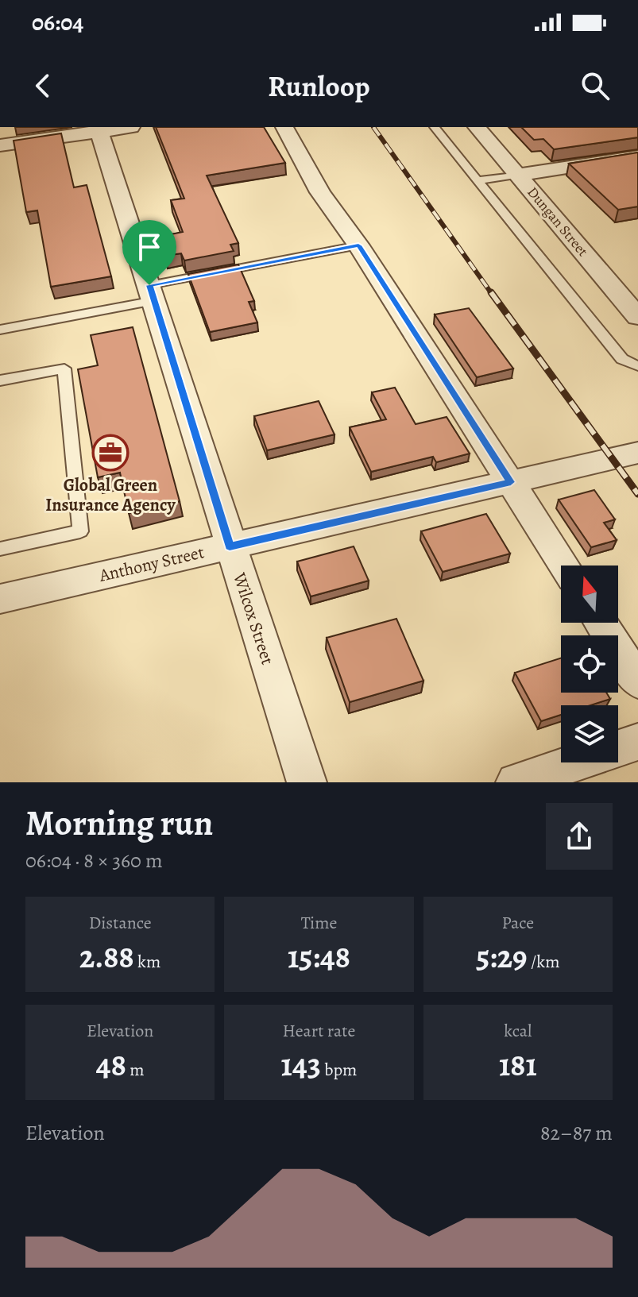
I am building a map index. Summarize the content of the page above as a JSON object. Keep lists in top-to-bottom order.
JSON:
{
  "streets": {
    "street": ["Dungan Street", "Anthony Street", "Wilcox Street"]
  },
  "crossings": [
    ["Anthony Street", "Wilcox Street"]
  ],
  "places": {
    "office": ["Global Green Insurance Agency"]
  },
  "north": "top",
  "page": {
    "status": "06:04",
    "header": "Runloop",
    "heading": ["Morning run", "06:04 · 8 × 360 m"],
    "stats": [
      ["Distance", "2.88 km"],
      ["Time", "15:48"],
      ["Pace", "5:29 /km"],
      ["Elevation", "48 m"],
      ["Heart rate", "143 bpm"],
      ["kcal", "181"]
    ],
    "chart": ["Elevation", "82–87 m"]
  }
}
